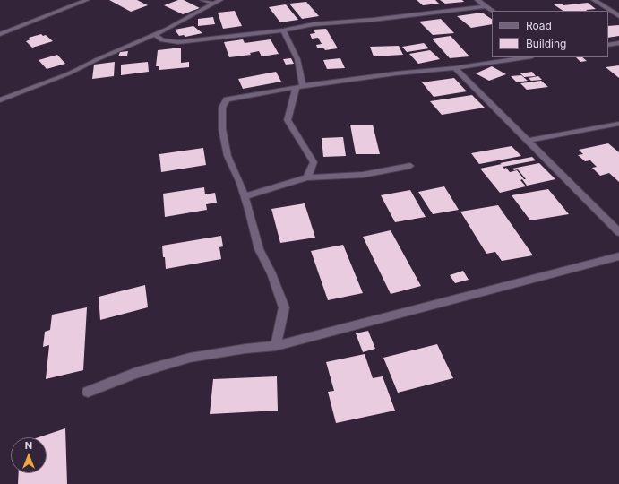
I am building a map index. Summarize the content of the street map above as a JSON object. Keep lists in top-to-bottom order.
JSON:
{
  "legend": ["Road", "Building"],
  "north": "top"
}
